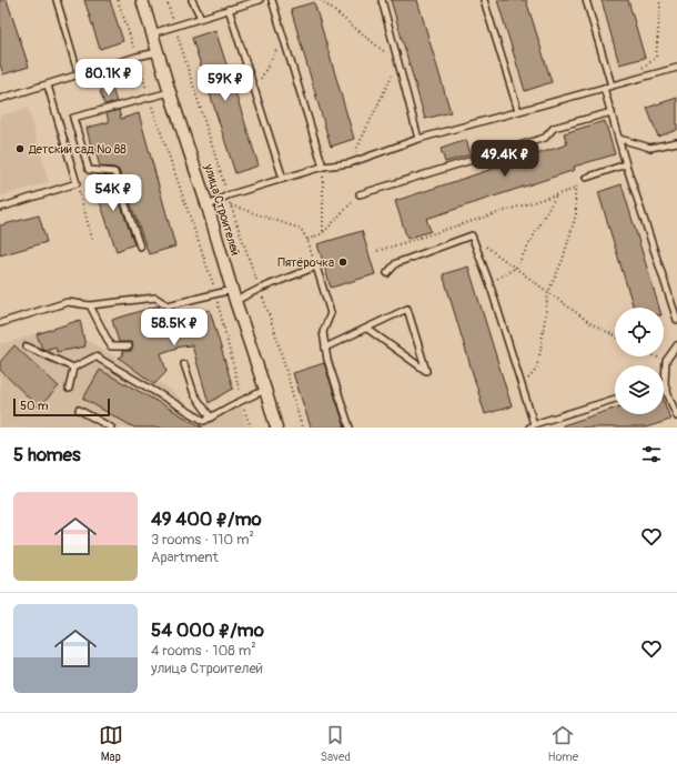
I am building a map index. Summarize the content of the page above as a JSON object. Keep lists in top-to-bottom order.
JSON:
{
  "streets": {
    "street": ["улица Строителей"]
  },
  "places": ["Детский сад № 88", "Пятёрочка"],
  "scale_bar": "50 m",
  "page": {
    "price": [
      "80.1K ₽",
      "59K ₽",
      "49.4K ₽",
      "54K ₽",
      "58.5K ₽"
    ],
    "scale": "50 m",
    "heading": "5 homes",
    "list": [
      {
        "name": "49 400 ₽/mo",
        "note": "3 rooms · 110 m² · Apartment"
      },
      {
        "name": "54 000 ₽/mo",
        "note": "4 rooms · 108 m² · улица Строителей"
      }
    ],
    "tabs": ["Map", "Saved", "Home"]
  }
}
